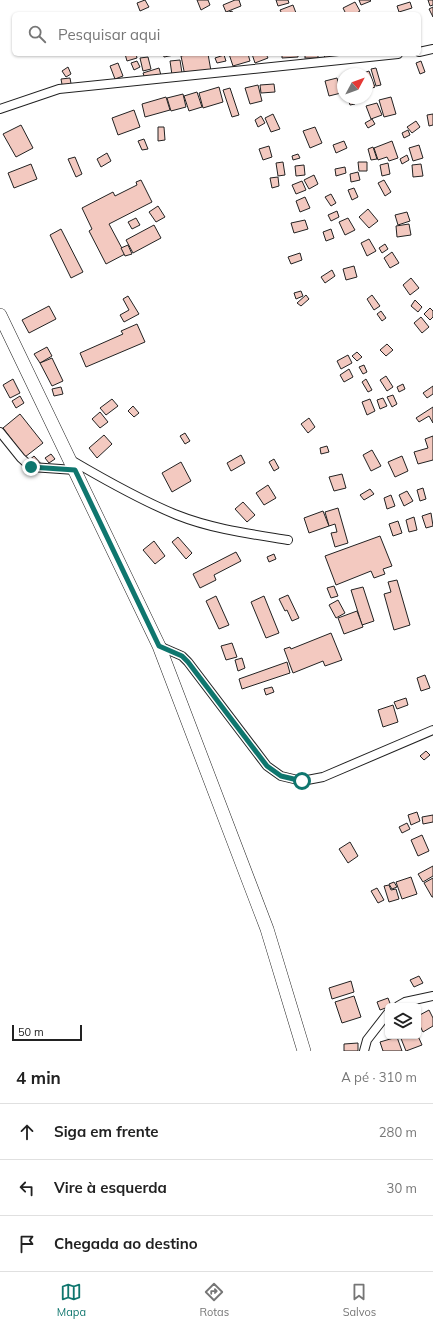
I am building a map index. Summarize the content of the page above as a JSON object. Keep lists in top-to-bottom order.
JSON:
{
  "scale_bar": "50 m",
  "north": "top right",
  "page": {
    "search": "Pesquisar aqui",
    "scale": "50 m",
    "heading": ["4 min", "A pé · 310 m"],
    "list": [
      ["Siga em frente", "280 m"],
      ["Vire à esquerda", "30 m"],
      "Chegada ao destino"
    ],
    "nav": ["Mapa", "Rotas", "Salvos"]
  }
}
